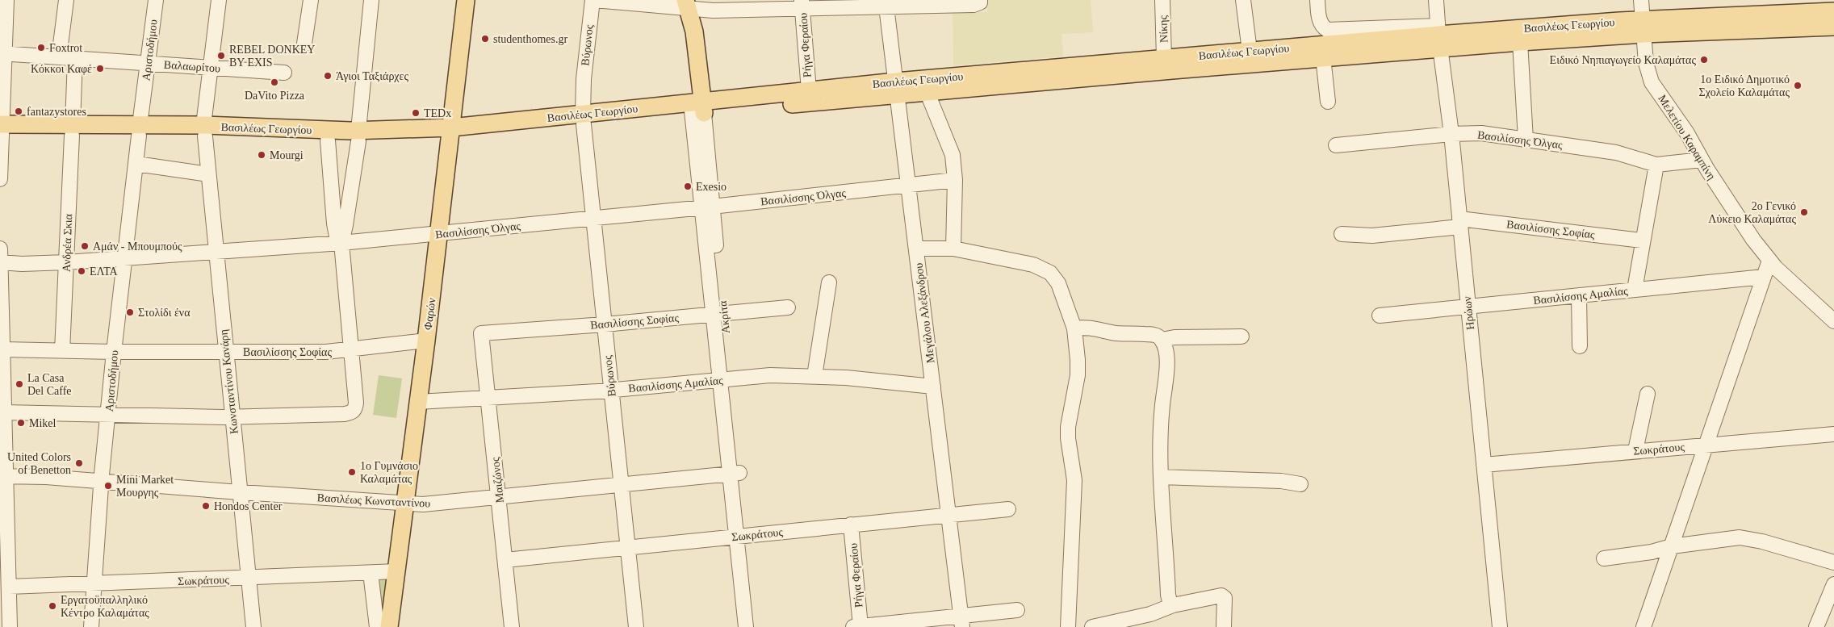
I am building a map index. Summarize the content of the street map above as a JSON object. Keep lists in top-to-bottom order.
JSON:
{
  "streets": {
    "main road": ["Βασιλέως Γεωργίου", "Φαρών", "Ακρίτα"],
    "street": [
      "Νίκης",
      "Βύρωνος",
      "Ρήγα Φεραίου",
      "Αριστοδήμου",
      "Βαλαωρίτου",
      "Μελετίου Καραμπίνη",
      "Βασιλίσσης Όλγας",
      "Βασιλίσσης Σοφίας",
      "Ανδρέα Σκια",
      "Βασιλίσσης Αμαλίας",
      "Μεγάλου Αλεξάνδρου",
      "Ηρώων",
      "Κωνσταντίνου Κανάρη",
      "Σωκράτους",
      "Μαιζώνος",
      "Βασιλέως Κωνσταντίνου"
    ]
  },
  "crossings": [
    ["Βασιλέως Γεωργίου", "Νίκης"],
    ["Βασιλέως Γεωργίου", "Βύρωνος"],
    ["Βασιλέως Γεωργίου", "Ρήγα Φεραίου"],
    ["Βασιλέως Γεωργίου", "Αριστοδήμου"],
    ["Βασιλέως Γεωργίου", "Μελετίου Καραμπίνη"],
    ["Βασιλέως Γεωργίου", "Ανδρέα Σκια"],
    ["Βασιλέως Γεωργίου", "Μεγάλου Αλεξάνδρου"],
    ["Βασιλέως Γεωργίου", "Ηρώων"],
    ["Βασιλέως Γεωργίου", "Φαρών"],
    ["Βασιλέως Γεωργίου", "Ακρίτα"],
    ["Βασιλέως Γεωργίου", "Κωνσταντίνου Κανάρη"],
    ["Βύρωνος", "Βασιλίσσης Όλγας"],
    ["Βύρωνος", "Βασιλίσσης Σοφίας"],
    ["Βύρωνος", "Βασιλίσσης Αμαλίας"],
    ["Βύρωνος", "Σωκράτους"],
    ["Βύρωνος", "Βασιλέως Κωνσταντίνου"],
    ["Ρήγα Φεραίου", "Σωκράτους"],
    ["Αριστοδήμου", "Βαλαωρίτου"],
    ["Αριστοδήμου", "Βασιλίσσης Όλγας"],
    ["Αριστοδήμου", "Βασιλίσσης Σοφίας"],
    ["Αριστοδήμου", "Σωκράτους"],
    ["Αριστοδήμου", "Βασιλέως Κωνσταντίνου"],
    ["Βαλαωρίτου", "Ανδρέα Σκια"],
    ["Βαλαωρίτου", "Κωνσταντίνου Κανάρη"],
    ["Μελετίου Καραμπίνη", "Βασιλίσσης Όλγας"],
    ["Βασιλίσσης Όλγας", "Ανδρέα Σκια"],
    ["Βασιλίσσης Όλγας", "Μεγάλου Αλεξάνδρου"],
    ["Βασιλίσσης Όλγας", "Ηρώων"],
    ["Βασιλίσσης Όλγας", "Φαρών"],
    ["Βασιλίσσης Όλγας", "Ακρίτα"],
    ["Βασιλίσσης Όλγας", "Κωνσταντίνου Κανάρη"],
    ["Βασιλίσσης Σοφίας", "Ανδρέα Σκια"],
    ["Βασιλίσσης Σοφίας", "Ηρώων"],
    ["Βασιλίσσης Σοφίας", "Φαρών"],
    ["Βασιλίσσης Σοφίας", "Ακρίτα"],
    ["Βασιλίσσης Σοφίας", "Κωνσταντίνου Κανάρη"],
    ["Βασιλίσσης Σοφίας", "Μαιζώνος"],
    ["Βασιλίσσης Αμαλίας", "Μεγάλου Αλεξάνδρου"],
    ["Βασιλίσσης Αμαλίας", "Ηρώων"],
    ["Βασιλίσσης Αμαλίας", "Φαρών"],
    ["Βασιλίσσης Αμαλίας", "Ακρίτα"],
    ["Βασιλίσσης Αμαλίας", "Μαιζώνος"],
    ["Μεγάλου Αλεξάνδρου", "Σωκράτους"],
    ["Ηρώων", "Σωκράτους"],
    ["Φαρών", "Σωκράτους"],
    ["Φαρών", "Βασιλέως Κωνσταντίνου"],
    ["Ακρίτα", "Σωκράτους"],
    ["Ακρίτα", "Βασιλέως Κωνσταντίνου"],
    ["Κωνσταντίνου Κανάρη", "Σωκράτους"],
    ["Κωνσταντίνου Κανάρη", "Βασιλέως Κωνσταντίνου"],
    ["Σωκράτους", "Μαιζώνος"],
    ["Μαιζώνος", "Βασιλέως Κωνσταντίνου"]
  ],
  "places": [
    "studenthomes.gr",
    "Foxtrot",
    "REBEL DONKEY BY EXIS",
    "Ειδικό Νηπιαγωγείο Καλαμάτας",
    "Κόκκοι Καφέ",
    "Άγιοι Ταξιάρχες",
    "DaVito Pizza",
    "1ο Ειδικό Δημοτικό Σχολείο Καλαμάτας",
    "fantazystores",
    "TEDx",
    "Mourgi",
    "Exesio",
    "2ο Γενικό Λύκειο Καλαμάτας",
    "Αμάν - Μπουμπούς",
    "ΕΛΤΑ",
    "Στολίδι ένα",
    "La Casa Del Caffe",
    "Mikel",
    "United Colors of Benetton",
    "1ο Γυμνάσιο Καλαμάτας",
    "Mini Market Μουργης",
    "Hondos Center",
    "Εργατοϋπαλληλικό Κέντρο Καλαμάτας"
  ]
}
